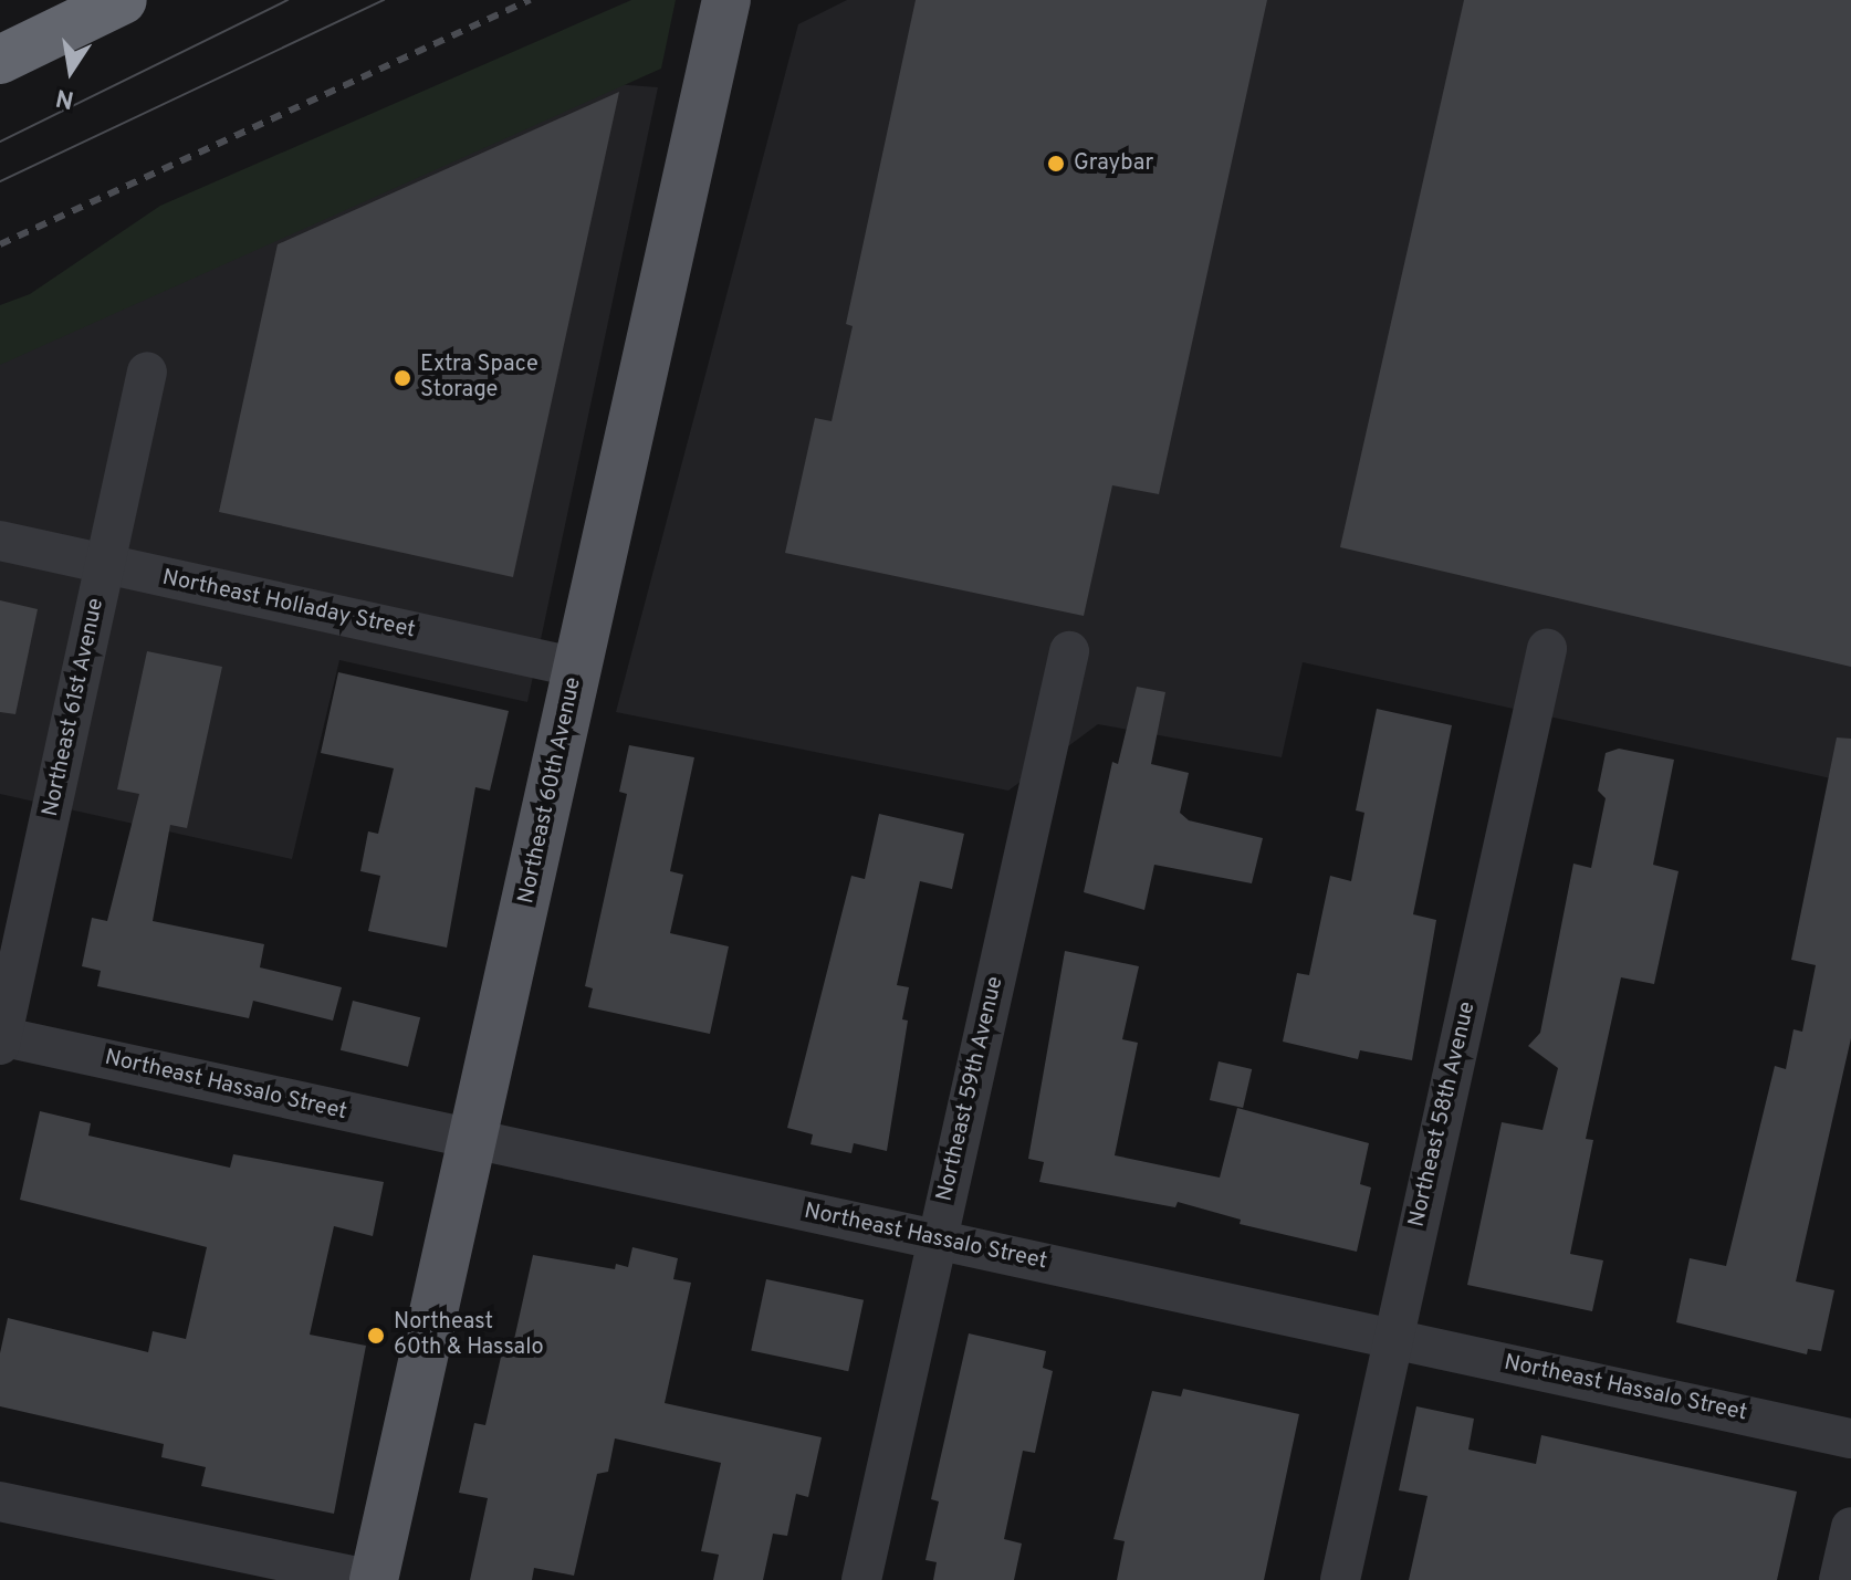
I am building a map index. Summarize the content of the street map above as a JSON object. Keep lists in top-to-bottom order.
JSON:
{
  "streets": {
    "main road": ["Northeast 60th Avenue"],
    "street": [
      "Northeast Holladay Street",
      "Northeast 61st Avenue",
      "Northeast Hassalo Street",
      "Northeast 59th Avenue",
      "Northeast 58th Avenue"
    ]
  },
  "crossings": [
    ["Northeast Holladay Street", "Northeast 61st Avenue"],
    ["Northeast Holladay Street", "Northeast 60th Avenue"],
    ["Northeast 61st Avenue", "Northeast Hassalo Street"],
    ["Northeast 60th Avenue", "Northeast Hassalo Street"],
    ["Northeast Hassalo Street", "Northeast 59th Avenue"],
    ["Northeast Hassalo Street", "Northeast 58th Avenue"]
  ],
  "places": ["Graybar", "Extra Space Storage", "Northeast 60th & Hassalo"],
  "north": "bottom"
}
